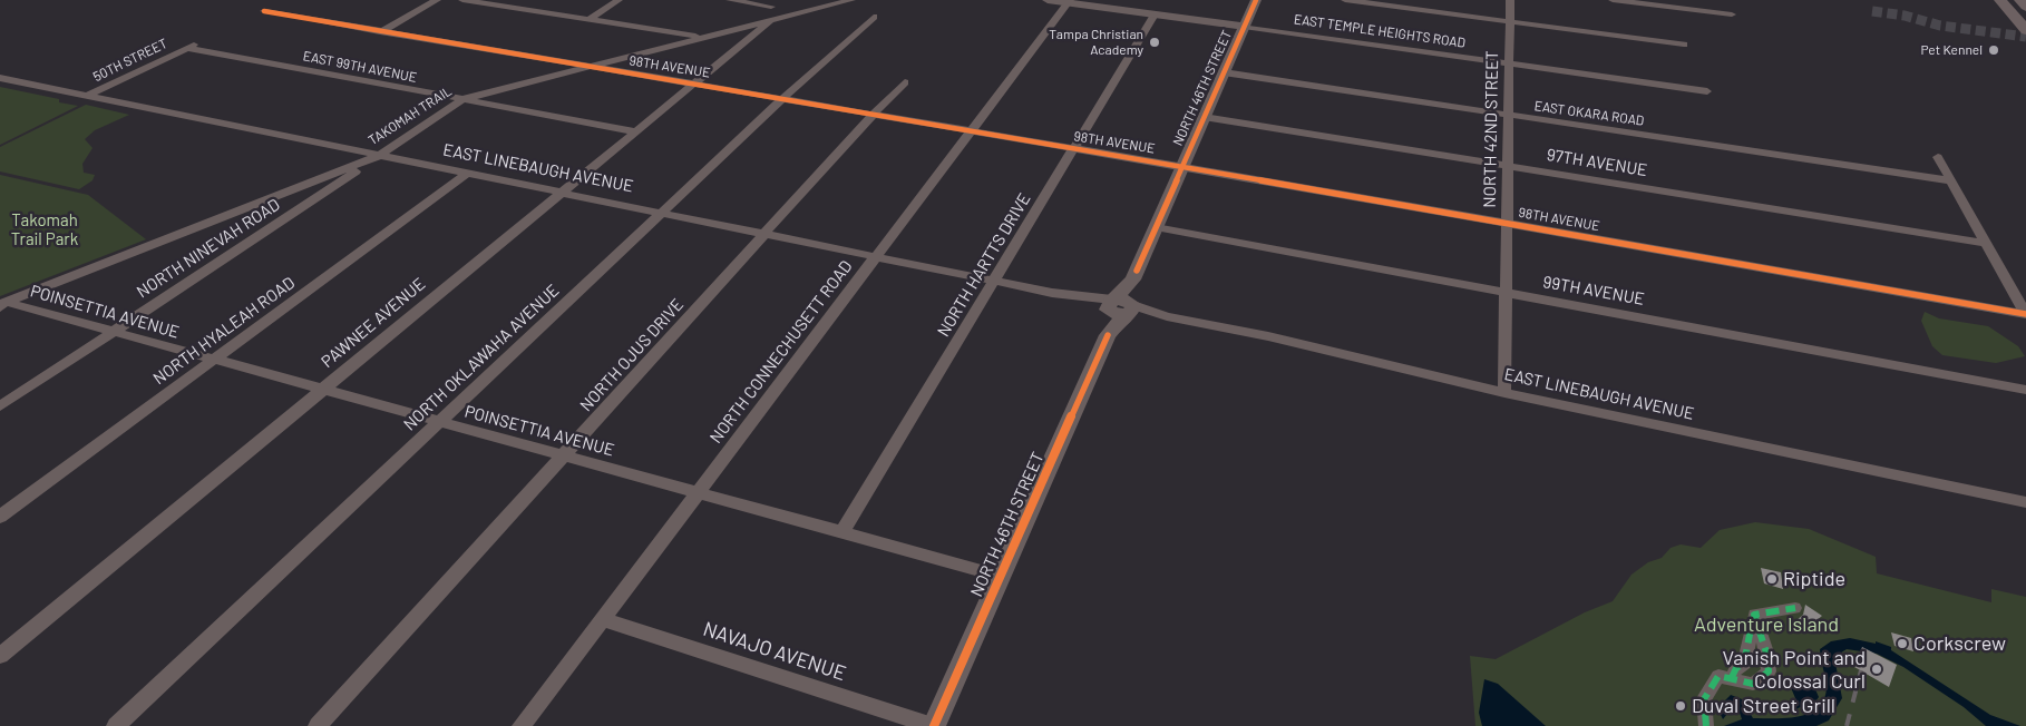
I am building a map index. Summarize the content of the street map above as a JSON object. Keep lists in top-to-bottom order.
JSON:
{
  "streets": {
    "street": [
      "EAST TEMPLE HEIGHTS ROAD",
      "50TH STREET",
      "EAST 99TH AVENUE",
      "98TH AVENUE",
      "NORTH 46TH STREET",
      "EAST OKARA ROAD",
      "TAKOMAH TRAIL",
      "NORTH 42ND STREET",
      "97TH AVENUE",
      "EAST LINEBAUGH AVENUE",
      "NORTH NINEVAH ROAD",
      "NORTH HARTTS DRIVE",
      "99TH AVENUE",
      "POINSETTIA AVENUE",
      "PAWNEE AVENUE",
      "NORTH HYALEAH ROAD",
      "NORTH CONNECHUSETT ROAD",
      "NORTH OJUS DRIVE",
      "NORTH OKLAWAHA AVENUE",
      "NAVAJO AVENUE"
    ]
  },
  "crossings": [
    ["EAST TEMPLE HEIGHTS ROAD", "NORTH 46TH STREET"],
    ["EAST TEMPLE HEIGHTS ROAD", "NORTH 42ND STREET"],
    ["EAST TEMPLE HEIGHTS ROAD", "NORTH HARTTS DRIVE"],
    ["EAST TEMPLE HEIGHTS ROAD", "NORTH CONNECHUSETT ROAD"],
    ["50TH STREET", "EAST 99TH AVENUE"],
    ["50TH STREET", "EAST LINEBAUGH AVENUE"],
    ["EAST 99TH AVENUE", "TAKOMAH TRAIL"],
    ["EAST 99TH AVENUE", "PAWNEE AVENUE"],
    ["98TH AVENUE", "NORTH 46TH STREET"],
    ["98TH AVENUE", "TAKOMAH TRAIL"],
    ["98TH AVENUE", "NORTH 42ND STREET"],
    ["98TH AVENUE", "NORTH HARTTS DRIVE"],
    ["98TH AVENUE", "PAWNEE AVENUE"],
    ["98TH AVENUE", "NORTH CONNECHUSETT ROAD"],
    ["98TH AVENUE", "NORTH OJUS DRIVE"],
    ["98TH AVENUE", "NORTH OKLAWAHA AVENUE"],
    ["NORTH 46TH STREET", "EAST OKARA ROAD"],
    ["NORTH 46TH STREET", "97TH AVENUE"],
    ["NORTH 46TH STREET", "EAST LINEBAUGH AVENUE"],
    ["NORTH 46TH STREET", "99TH AVENUE"],
    ["NORTH 46TH STREET", "POINSETTIA AVENUE"],
    ["NORTH 46TH STREET", "NAVAJO AVENUE"],
    ["EAST OKARA ROAD", "NORTH 42ND STREET"],
    ["TAKOMAH TRAIL", "EAST LINEBAUGH AVENUE"],
    ["TAKOMAH TRAIL", "NORTH NINEVAH ROAD"],
    ["TAKOMAH TRAIL", "POINSETTIA AVENUE"],
    ["TAKOMAH TRAIL", "PAWNEE AVENUE"],
    ["NORTH 42ND STREET", "97TH AVENUE"],
    ["NORTH 42ND STREET", "EAST LINEBAUGH AVENUE"],
    ["NORTH 42ND STREET", "99TH AVENUE"],
    ["EAST LINEBAUGH AVENUE", "NORTH NINEVAH ROAD"],
    ["EAST LINEBAUGH AVENUE", "NORTH HARTTS DRIVE"],
    ["EAST LINEBAUGH AVENUE", "PAWNEE AVENUE"],
    ["EAST LINEBAUGH AVENUE", "NORTH HYALEAH ROAD"],
    ["EAST LINEBAUGH AVENUE", "NORTH CONNECHUSETT ROAD"],
    ["EAST LINEBAUGH AVENUE", "NORTH OJUS DRIVE"],
    ["EAST LINEBAUGH AVENUE", "NORTH OKLAWAHA AVENUE"],
    ["NORTH NINEVAH ROAD", "POINSETTIA AVENUE"],
    ["NORTH HARTTS DRIVE", "POINSETTIA AVENUE"],
    ["POINSETTIA AVENUE", "PAWNEE AVENUE"],
    ["POINSETTIA AVENUE", "NORTH HYALEAH ROAD"],
    ["POINSETTIA AVENUE", "NORTH CONNECHUSETT ROAD"],
    ["POINSETTIA AVENUE", "NORTH OJUS DRIVE"],
    ["POINSETTIA AVENUE", "NORTH OKLAWAHA AVENUE"],
    ["NORTH CONNECHUSETT ROAD", "NAVAJO AVENUE"]
  ],
  "parks": ["Takomah Trail Park", "Adventure Island"],
  "places": [
    "Tampa Christian Academy",
    "Pet Kennel",
    "Riptide",
    "Corkscrew",
    "Vanish Point and Colossal Curl",
    "Duval Street Grill"
  ]
}
